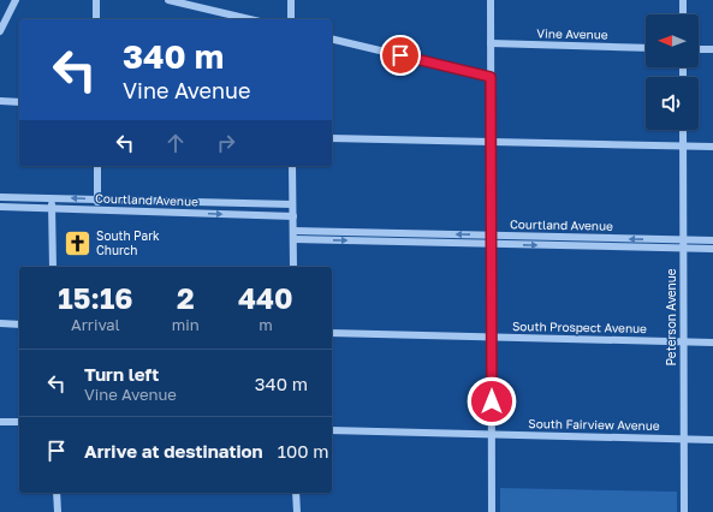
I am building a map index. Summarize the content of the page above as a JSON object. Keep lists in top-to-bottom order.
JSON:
{
  "streets": {
    "street": [
      "Vine Avenue",
      "Courtland Avenue",
      "Peterson Avenue",
      "South Prospect Avenue",
      "South Fairview Avenue"
    ]
  },
  "crossings": [
    ["Courtland Avenue", "Peterson Avenue"],
    ["Peterson Avenue", "South Prospect Avenue"],
    ["Peterson Avenue", "South Fairview Avenue"]
  ],
  "places": {
    "church": ["South Park Church"]
  },
  "north": "left",
  "page": {
    "turn": ["340 m", "Vine Avenue"],
    "eta": [
      "15:16",
      "Arrival",
      "2",
      "min",
      "440",
      "m"
    ],
    "list": [
      {
        "name": "Turn left",
        "note": "Vine Avenue",
        "value": "340 m"
      },
      {
        "name": "Arrive at destination",
        "value": "100 m"
      }
    ]
  }
}
